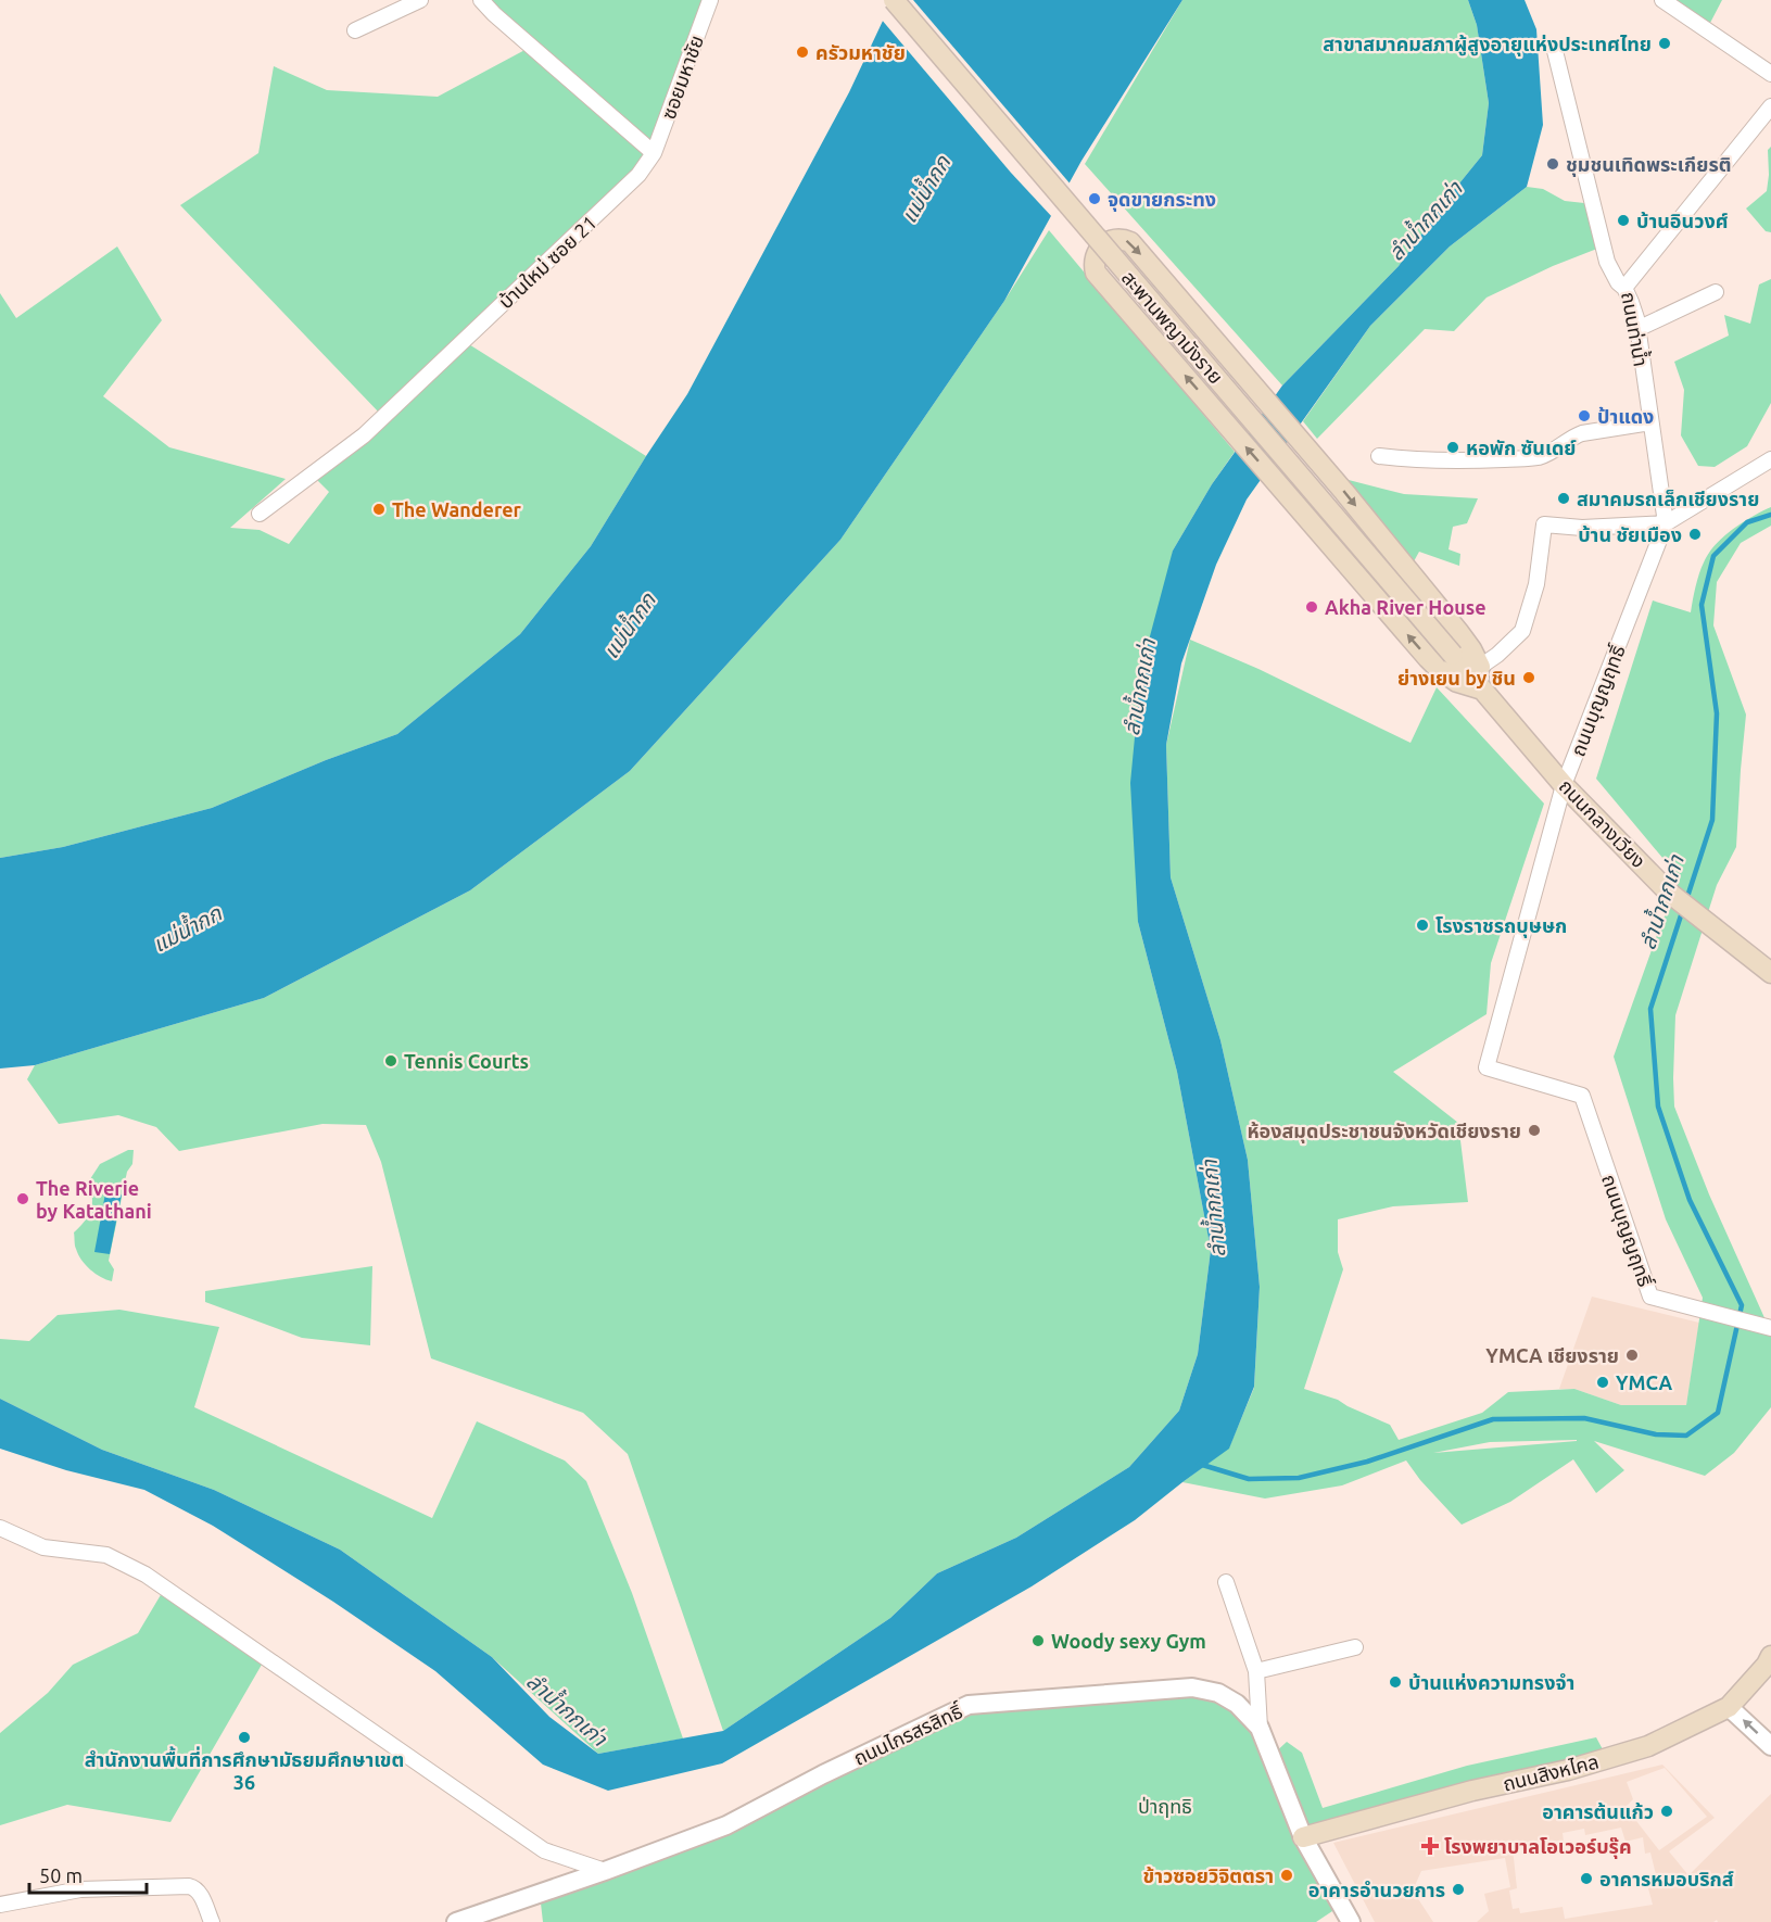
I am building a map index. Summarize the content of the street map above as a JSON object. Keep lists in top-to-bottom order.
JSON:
{
  "streets": {
    "main road": ["สะพานพญามังราย", "ถนนกลางเวียง", "ถนนสิงหไคล"],
    "street": [
      "ซอยมหาชัย",
      "บ้านใหม่ ซอย 21",
      "ถนนท่าน้ำ",
      "ถนนบุญญฤทธิ์",
      "ถนนไกรสรสิทธิ์"
    ]
  },
  "crossings": [
    ["ซอยมหาชัย", "บ้านใหม่ ซอย 21"],
    ["สะพานพญามังราย", "ถนนกลางเวียง"],
    ["ถนนท่าน้ำ", "ถนนบุญญฤทธิ์"],
    ["ถนนบุญญฤทธิ์", "ถนนกลางเวียง"],
    ["ถนนไกรสรสิทธิ์", "ถนนสิงหไคล"]
  ],
  "water": ["แม่น้ำกก", "ลำน้ำกกเก่า"],
  "parks": ["ป่าฤทธิ"],
  "places": {
    "other": [
      "สาขาสมาคมสภาผู้สูงอายุแห่งประเทศไทย",
      "ครัวมหาชัย",
      "ชุมชนเทิดพระเกียรติ",
      "จุดขายกระทง",
      "บ้านอินวงศ์",
      "ป้าแดง",
      "หอพัก ซันเดย์",
      "สมาคมรถเล็กเชียงราย",
      "The Wanderer",
      "บ้าน ชัยเมือง",
      "Akha River House",
      "ย่างเยน by ชิน",
      "โรงราชรถบุษษก",
      "Tennis Courts",
      "ห้องสมุดประชาชนจังหวัดเชียงราย",
      "The Riverie by Katathani",
      "YMCA เชียงราย",
      "YMCA",
      "Woody sexy Gym",
      "บ้านแห่งความทรงจำ",
      "สำนักงานพื้นที่การศึกษามัธยมศึกษาเขต 36",
      "อาคารต้นแก้ว",
      "ข้าวซอยวิจิตตรา",
      "อาคารหมอบริกส์",
      "อาคารอำนวยการ"
    ],
    "health": ["โรงพยาบาลโอเวอร์บรุ๊ค"]
  },
  "scale_bar": "50 m"
}
